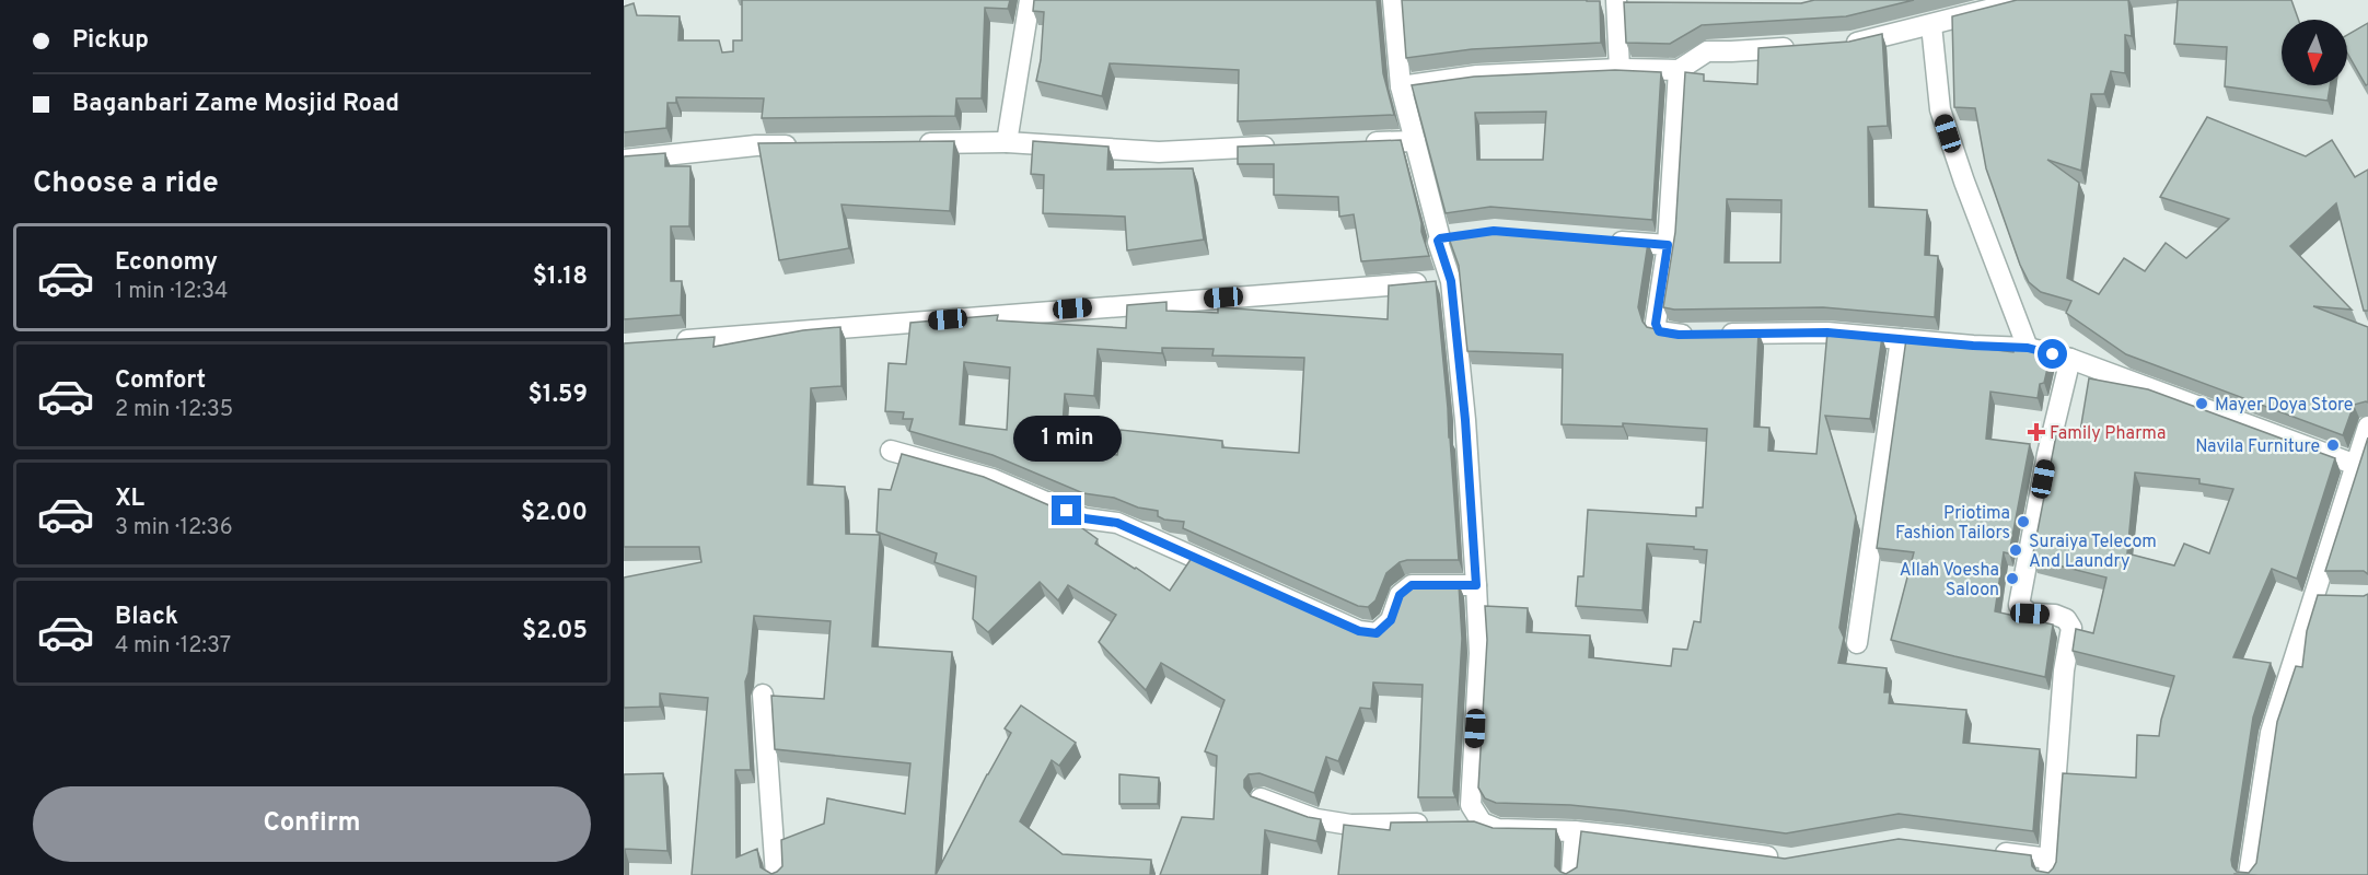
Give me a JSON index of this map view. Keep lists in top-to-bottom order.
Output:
{
  "places": {
    "other": [
      "Mayer Doya Store",
      "Navila Furniture",
      "Priotima Fashion Tailors",
      "Suraiya Telecom And Laundry",
      "Allah Voesha Saloon"
    ],
    "health": ["Family Pharma"]
  },
  "north": "bottom",
  "page": {
    "banner": ["Pickup", "Baganbari Zame Mosjid Road"],
    "heading": "Choose a ride",
    "list": [
      {
        "name": "Economy",
        "note": "1 min · 12:34",
        "value": "$1.18"
      },
      {
        "name": "Comfort",
        "note": "2 min · 12:35",
        "value": "$1.59"
      },
      {
        "name": "XL",
        "note": "3 min · 12:36",
        "value": "$2.00"
      },
      {
        "name": "Black",
        "note": "4 min · 12:37",
        "value": "$2.05"
      }
    ],
    "bubble": "1 min",
    "buttons": "Confirm"
  }
}
